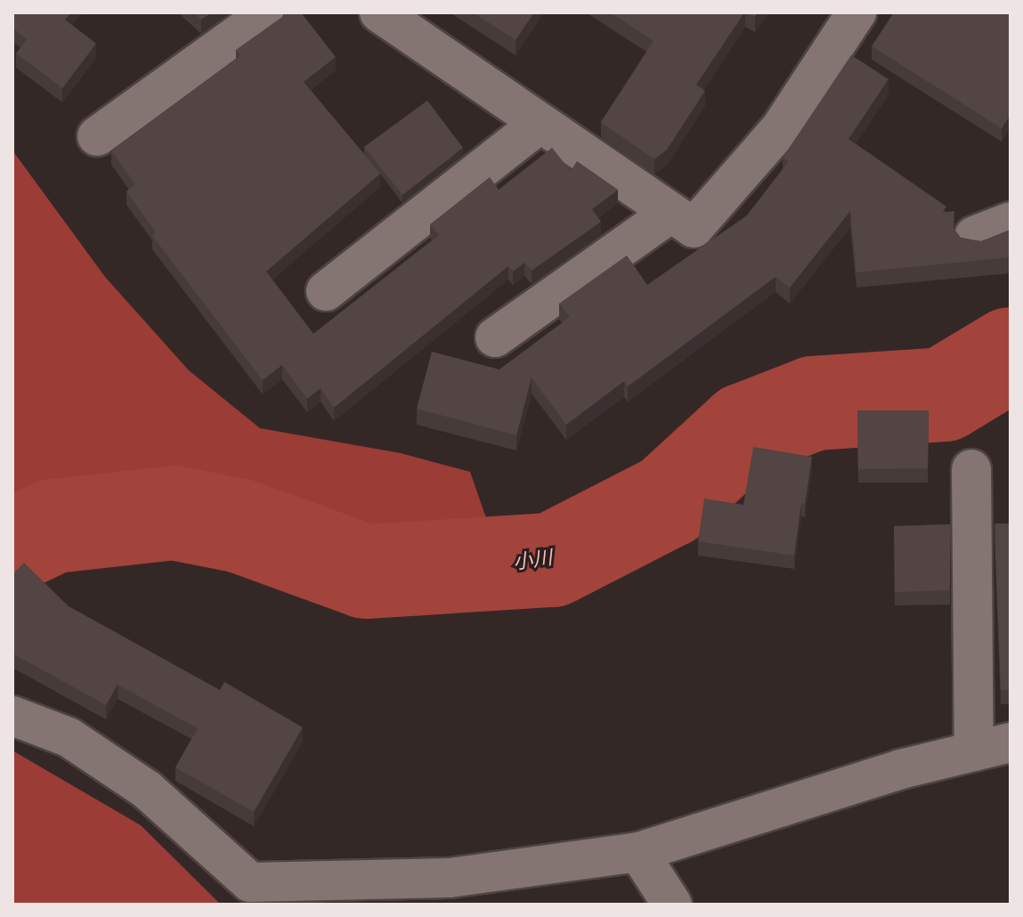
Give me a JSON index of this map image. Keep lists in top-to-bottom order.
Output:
{
  "water": ["小川"]
}
